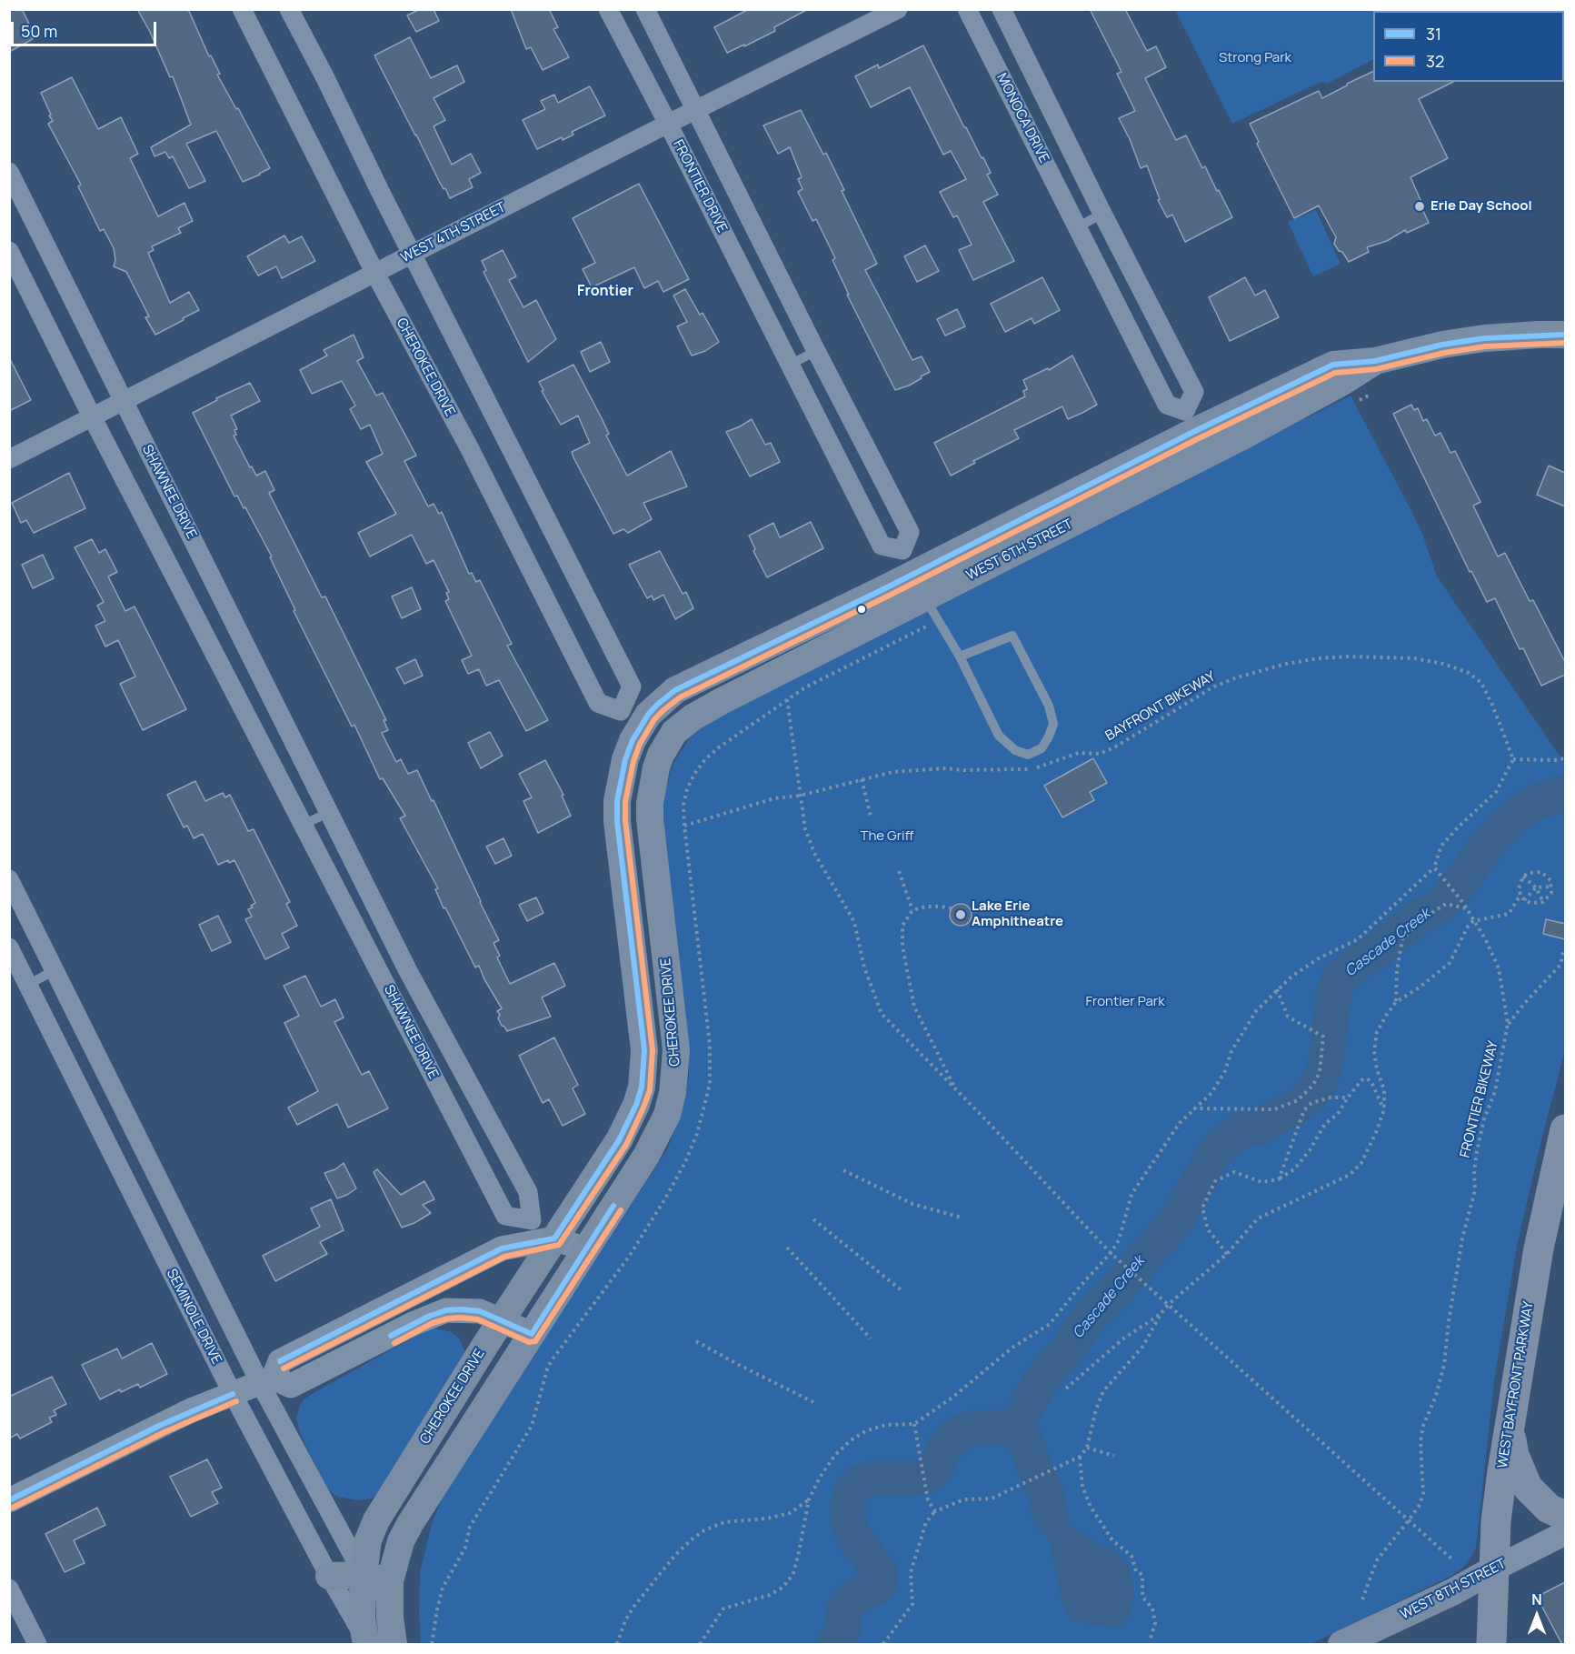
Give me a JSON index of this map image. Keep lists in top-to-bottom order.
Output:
{
  "streets": {
    "highway": ["WEST BAYFRONT PARKWAY"],
    "main road": ["CHEROKEE DRIVE", "WEST 6TH STREET", "WEST 8TH STREET"],
    "street": [
      "MONOCA DRIVE",
      "FRONTIER DRIVE",
      "WEST 4TH STREET",
      "SHAWNEE DRIVE",
      "SEMINOLE DRIVE"
    ],
    "path": ["BAYFRONT BIKEWAY", "FRONTIER BIKEWAY"]
  },
  "crossings": [
    ["MONOCA DRIVE", "WEST 6TH STREET"],
    ["FRONTIER DRIVE", "WEST 4TH STREET"],
    ["FRONTIER DRIVE", "WEST 6TH STREET"],
    ["WEST 4TH STREET", "CHEROKEE DRIVE"],
    ["WEST 4TH STREET", "SHAWNEE DRIVE"],
    ["CHEROKEE DRIVE", "SHAWNEE DRIVE"],
    ["CHEROKEE DRIVE", "WEST 6TH STREET"],
    ["CHEROKEE DRIVE", "SEMINOLE DRIVE"],
    ["WEST BAYFRONT PARKWAY", "WEST 8TH STREET"]
  ],
  "districts": ["Frontier"],
  "water": ["Cascade Creek"],
  "parks": ["Strong Park", "The Griff", "Frontier Park"],
  "places": ["Erie Day School", "Lake Erie Amphitheatre"],
  "lines": ["transit line 31", "transit line 32"],
  "legend": ["31", "32"],
  "scale_bar": "50 m",
  "north": "top"
}
